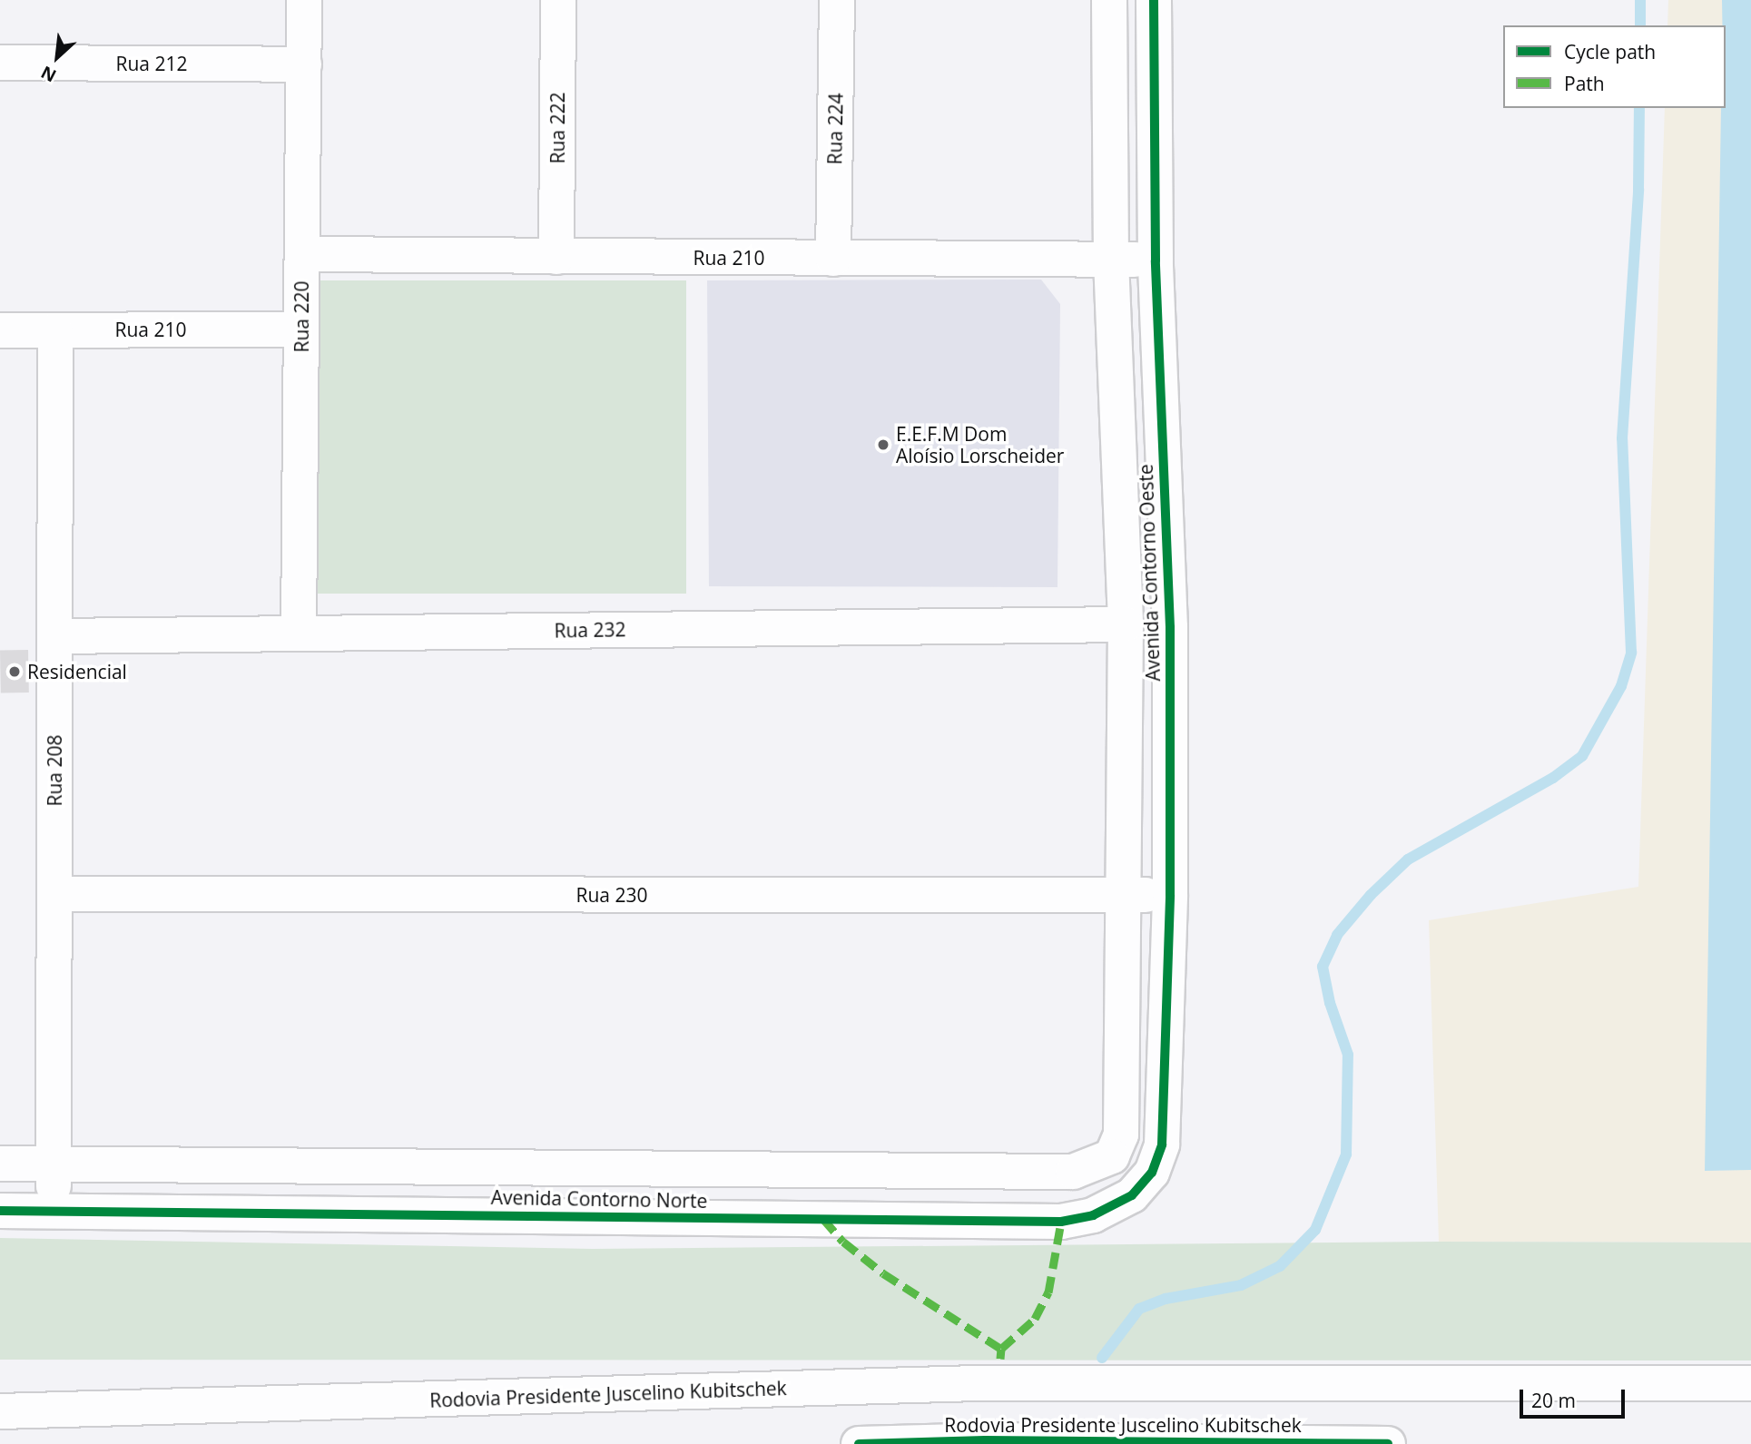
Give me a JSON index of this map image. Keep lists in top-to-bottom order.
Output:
{
  "streets": {
    "main road": [
      "Rua 212",
      "Rua 222",
      "Rua 224",
      "Rua 210",
      "Rua 220",
      "Avenida Contorno Oeste",
      "Rua 232",
      "Rua 208",
      "Rua 230",
      "Avenida Contorno Norte",
      "Rodovia Presidente Juscelino Kubitschek"
    ]
  },
  "crossings": [
    ["Rua 212", "Rua 220"],
    ["Rua 222", "Rua 210"],
    ["Rua 224", "Rua 210"],
    ["Rua 210", "Rua 220"],
    ["Rua 210", "Avenida Contorno Oeste"],
    ["Rua 210", "Rua 208"],
    ["Rua 220", "Rua 232"],
    ["Avenida Contorno Oeste", "Rua 232"],
    ["Avenida Contorno Oeste", "Rua 230"],
    ["Avenida Contorno Oeste", "Avenida Contorno Norte"],
    ["Rua 232", "Rua 208"],
    ["Rua 208", "Rua 230"],
    ["Rua 208", "Avenida Contorno Norte"]
  ],
  "places": ["E.E.F.M Dom Aloísio Lorscheider", "Residencial"],
  "legend": ["Cycle path", "Path"],
  "scale_bar": "20 m",
  "north": "bottom left"
}
